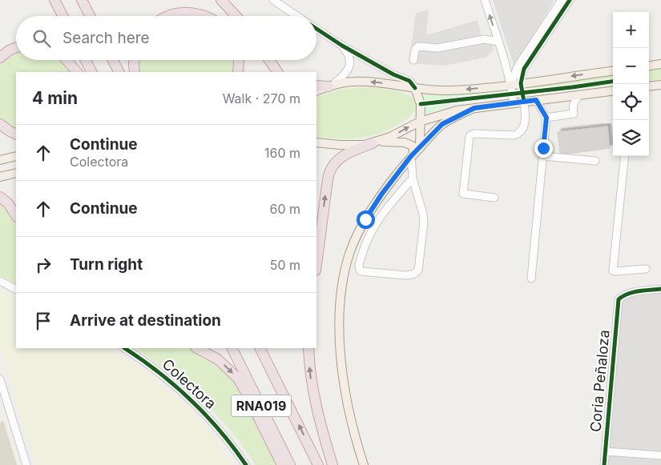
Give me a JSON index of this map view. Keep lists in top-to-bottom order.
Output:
{
  "streets": {
    "highway": ["RNA019"],
    "street": ["Coria Peñaloza", "Colectora"]
  },
  "page": {
    "map_buttons": ["+", "−"],
    "search": "Search here",
    "heading": ["4 min", "Walk · 270 m"],
    "list": [
      ["Continue", "Colectora", "160 m"],
      ["Continue", "60 m"],
      ["Turn right", "50 m"],
      "Arrive at destination"
    ]
  }
}
